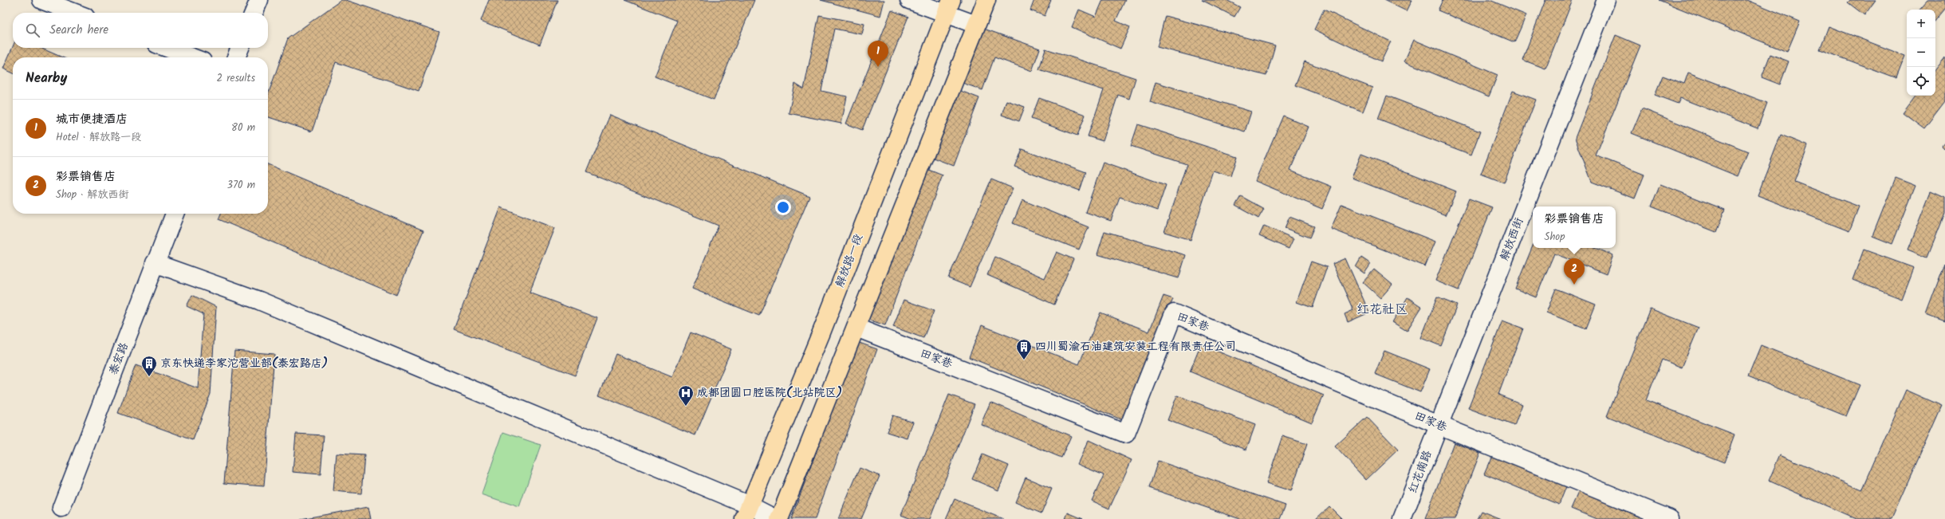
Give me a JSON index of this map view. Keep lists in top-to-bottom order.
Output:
{
  "streets": {
    "main road": ["解放路一段"],
    "street": [
      "解放西街",
      "田家巷",
      "泰宏路",
      "红花南路"
    ]
  },
  "crossings": [
    ["解放西街", "田家巷"],
    ["解放西街", "红花南路"],
    ["田家巷", "红花南路"]
  ],
  "districts": ["红花社区"],
  "places": {
    "building": ["四川蜀渝石油建筑安装工程有限责任公司", "京东快递李家沱营业部(泰宏路店)"],
    "hospital": ["成都团圆口腔医院(北站院区)"]
  },
  "page": {
    "map_buttons": ["+", "−"],
    "search": "Search here",
    "pins": ["1", "2"],
    "heading": ["Nearby", "2 results"],
    "list": [
      {
        "mark": "1",
        "name": "城市便捷酒店",
        "note": "Hotel · 解放路一段",
        "value": "80 m"
      },
      {
        "mark": "2",
        "name": "彩票销售店",
        "note": "Shop · 解放西街",
        "value": "370 m"
      }
    ],
    "popup": ["彩票销售店", "Shop"]
  }
}
